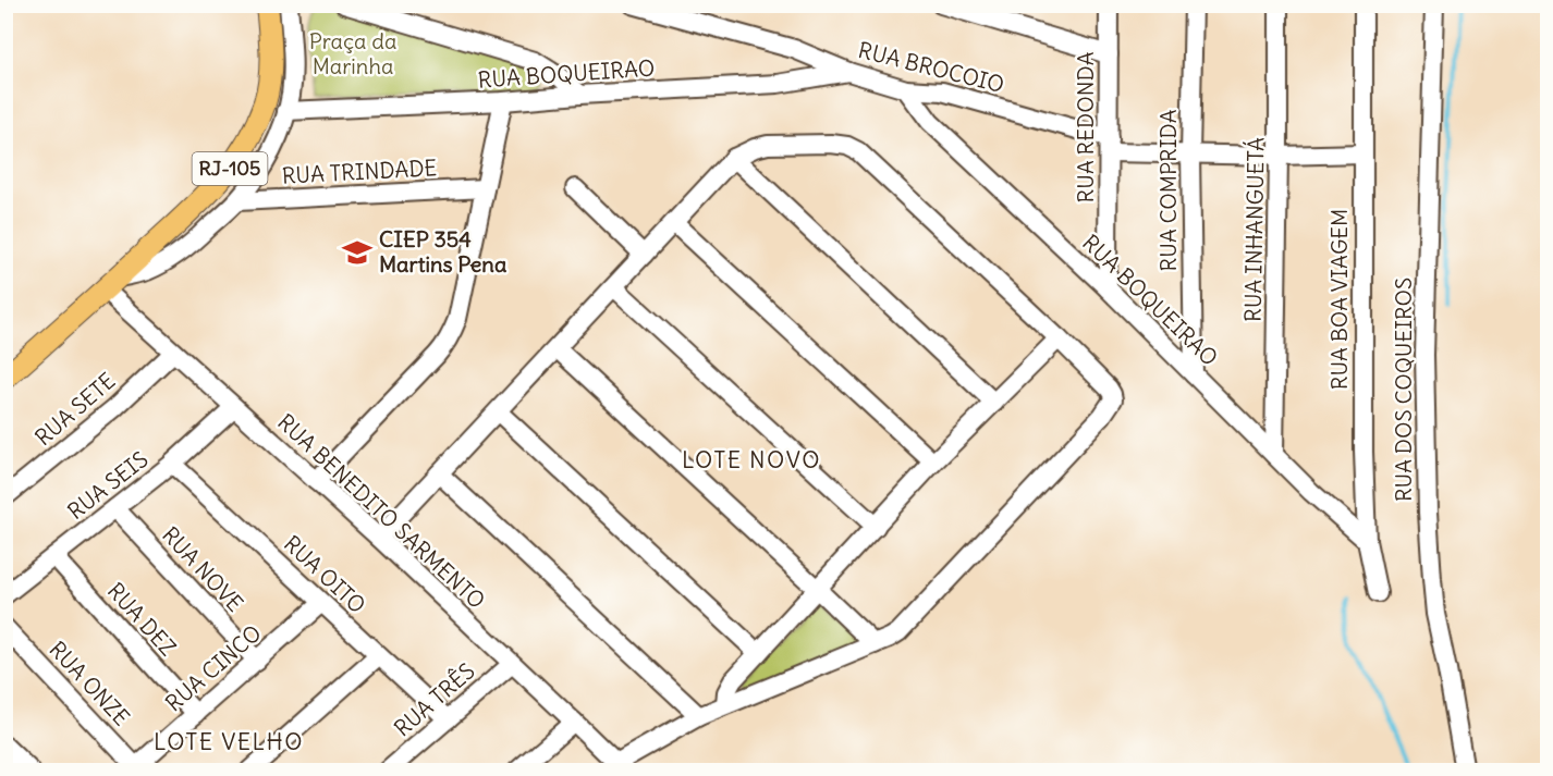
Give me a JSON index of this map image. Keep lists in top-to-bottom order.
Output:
{
  "streets": {
    "main road": ["RJ-105"],
    "street": [
      "RUA BROCOIO",
      "RUA BOQUEIRAO",
      "RUA REDONDA",
      "RUA TRINDADE",
      "RUA COMPRIDA",
      "RUA INHANGUETÁ",
      "RUA BOA VIAGEM",
      "RUA DOS COQUEIROS",
      "RUA SETE",
      "RUA SEIS",
      "RUA BENEDITO SARMENTO",
      "RUA NOVE",
      "RUA OITO",
      "RUA DEZ",
      "RUA CINCO",
      "RUA ONZE",
      "RUA TRÊS"
    ]
  },
  "crossings": [
    ["RUA BROCOIO", "RUA BOQUEIRAO"],
    ["RUA BROCOIO", "RUA REDONDA"],
    ["RUA BROCOIO", "RUA COMPRIDA"],
    ["RUA BROCOIO", "RUA INHANGUETÁ"],
    ["RUA BROCOIO", "RUA BOA VIAGEM"],
    ["RUA BOQUEIRAO", "RUA REDONDA"],
    ["RUA BOQUEIRAO", "RUA COMPRIDA"],
    ["RUA BOQUEIRAO", "RUA INHANGUETÁ"],
    ["RUA BOQUEIRAO", "RUA BOA VIAGEM"],
    ["RJ-105", "RUA BENEDITO SARMENTO"],
    ["RUA SETE", "RUA BENEDITO SARMENTO"],
    ["RUA SEIS", "RUA BENEDITO SARMENTO"],
    ["RUA SEIS", "RUA NOVE"],
    ["RUA SEIS", "RUA OITO"],
    ["RUA SEIS", "RUA DEZ"],
    ["RUA BENEDITO SARMENTO", "RUA TRÊS"],
    ["RUA NOVE", "RUA CINCO"],
    ["RUA OITO", "RUA CINCO"],
    ["RUA OITO", "RUA TRÊS"],
    ["RUA DEZ", "RUA CINCO"],
    ["RUA CINCO", "RUA ONZE"]
  ],
  "districts": ["LOTE NOVO", "LOTE VELHO"],
  "parks": ["Praça da Marinha"],
  "places": {
    "school or university": ["CIEP 354 Martins Pena"]
  }
}
